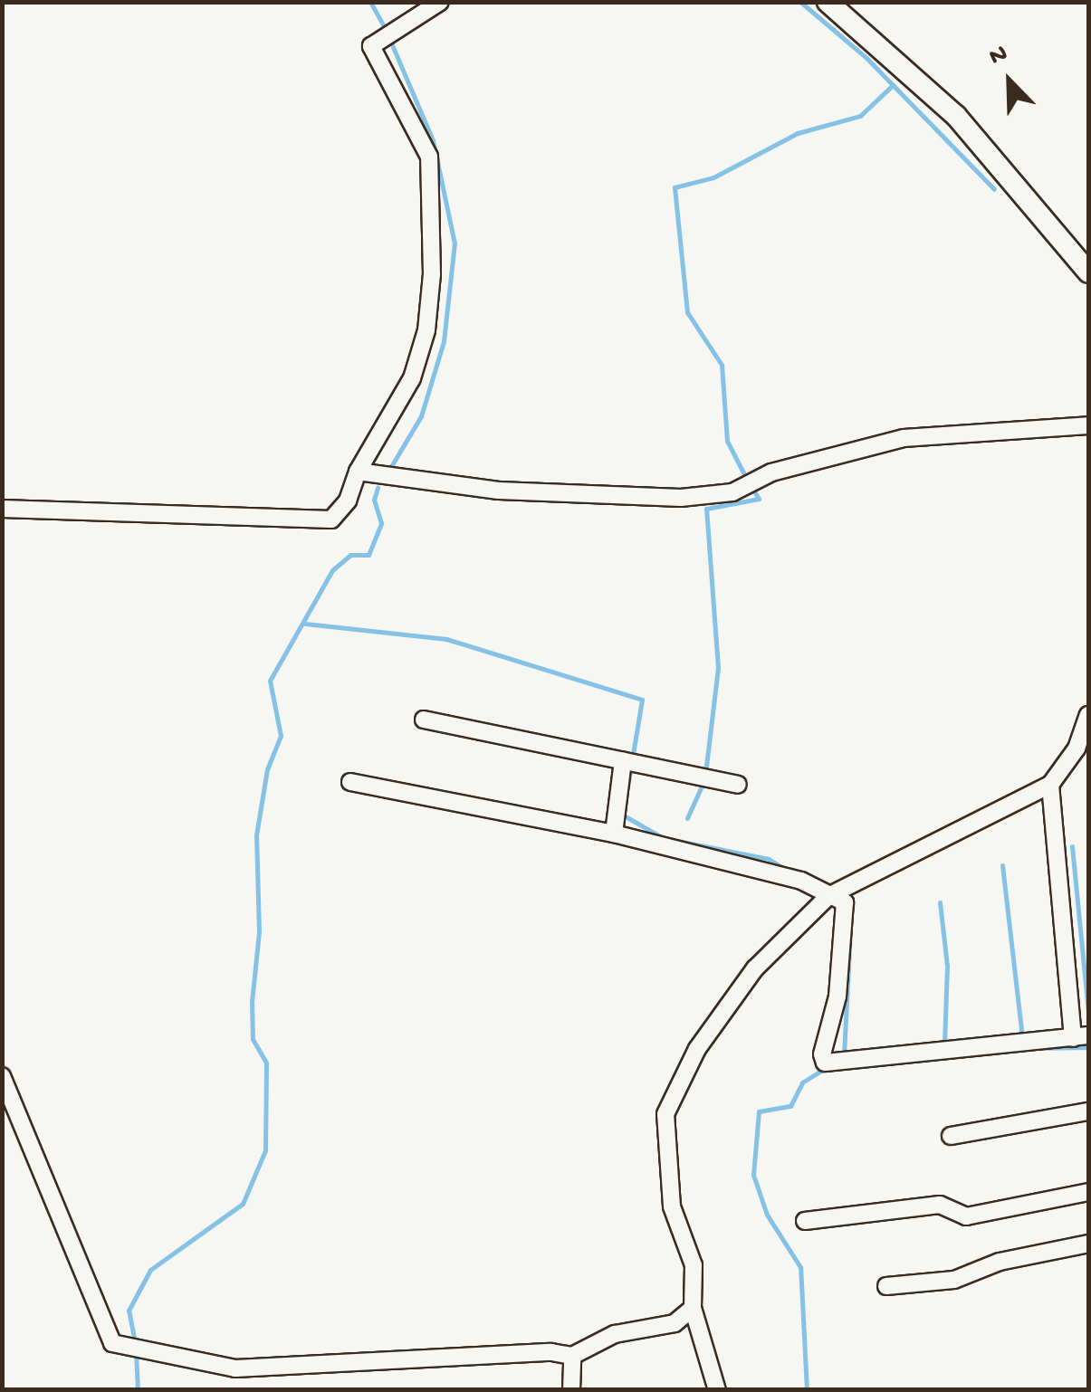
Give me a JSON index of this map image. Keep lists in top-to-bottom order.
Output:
{
  "north": "top left"
}
